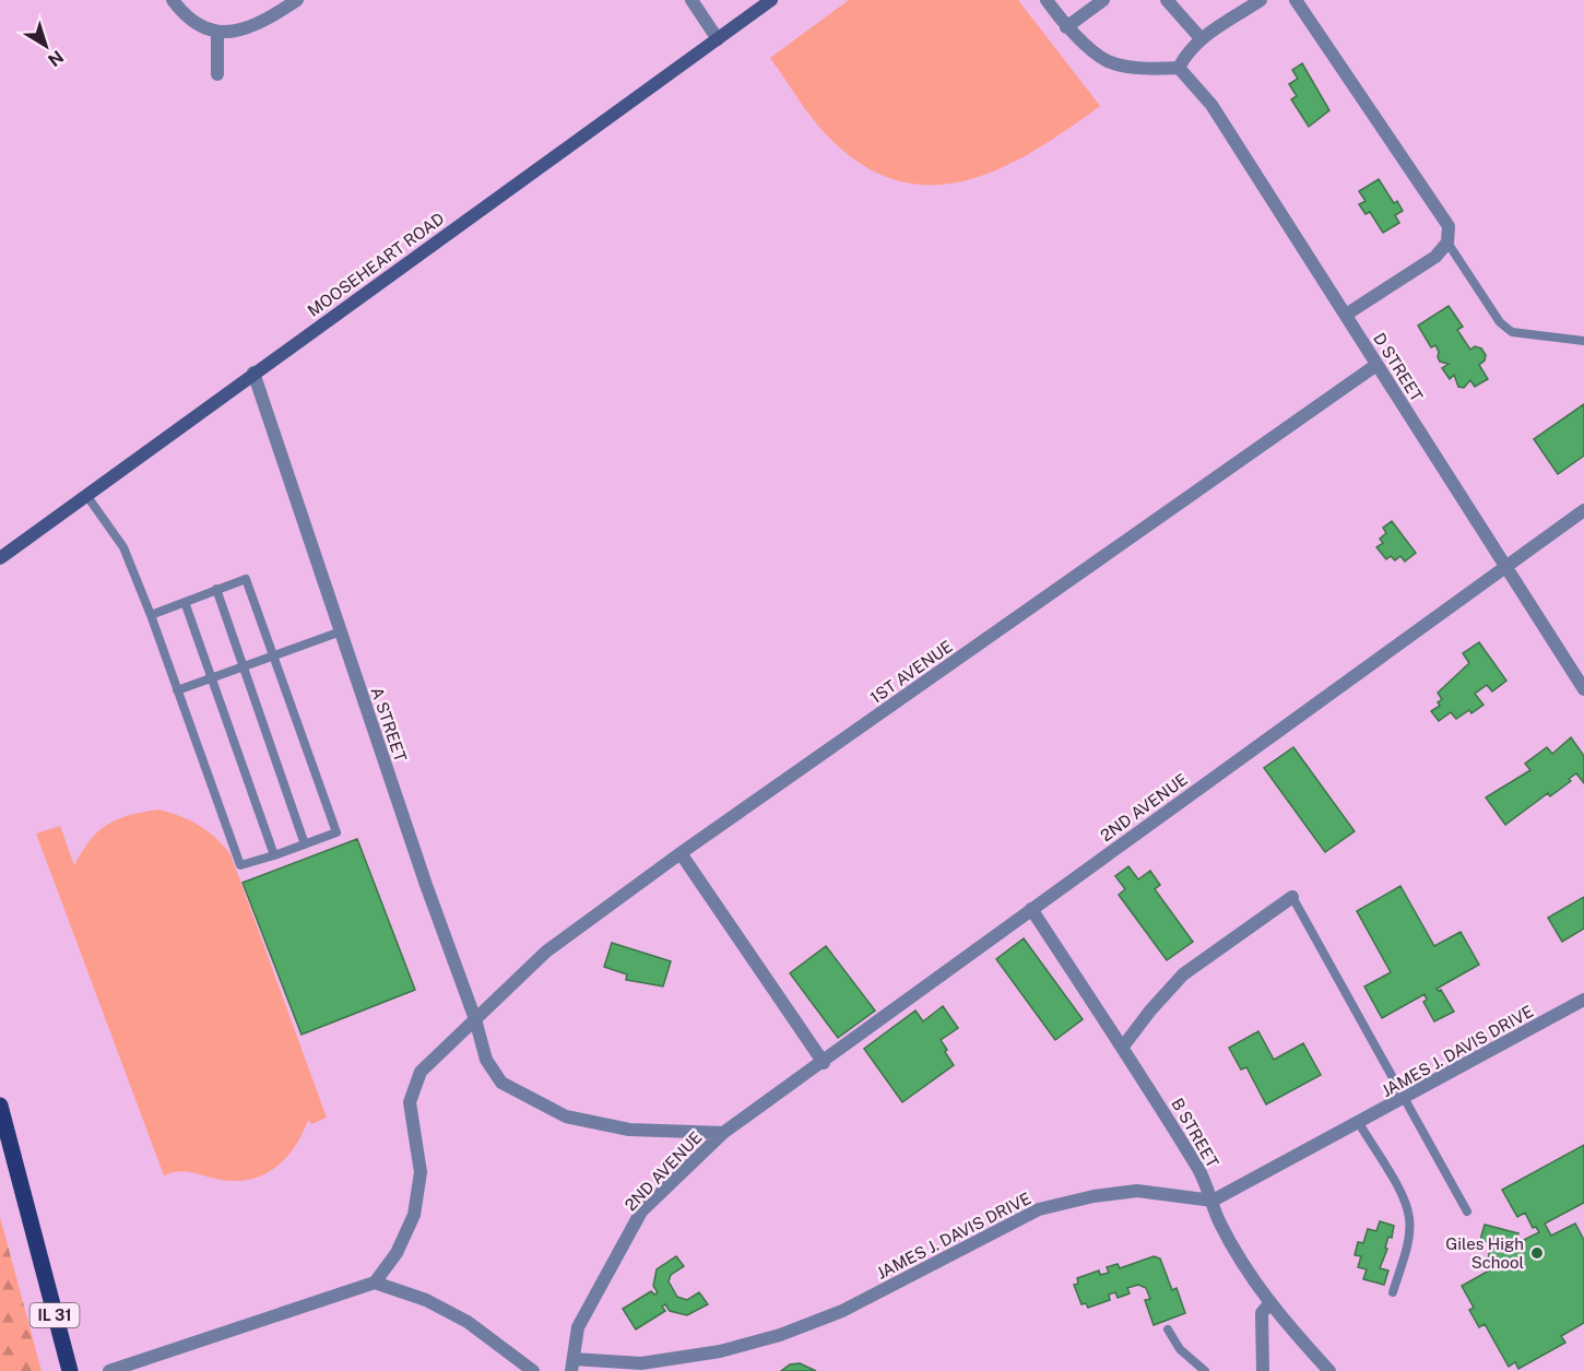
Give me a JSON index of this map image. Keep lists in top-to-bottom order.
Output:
{
  "streets": {
    "main road": ["MOOSEHEART ROAD", "IL 31"],
    "street": [
      "D STREET",
      "1ST AVENUE",
      "A STREET",
      "2ND AVENUE",
      "JAMES J. DAVIS DRIVE",
      "B STREET"
    ]
  },
  "crossings": [
    ["MOOSEHEART ROAD", "A STREET"],
    ["D STREET", "1ST AVENUE"],
    ["D STREET", "2ND AVENUE"],
    ["1ST AVENUE", "A STREET"],
    ["A STREET", "2ND AVENUE"],
    ["2ND AVENUE", "JAMES J. DAVIS DRIVE"],
    ["2ND AVENUE", "B STREET"],
    ["JAMES J. DAVIS DRIVE", "B STREET"]
  ],
  "places": ["Giles High School"],
  "north": "bottom right"
}
